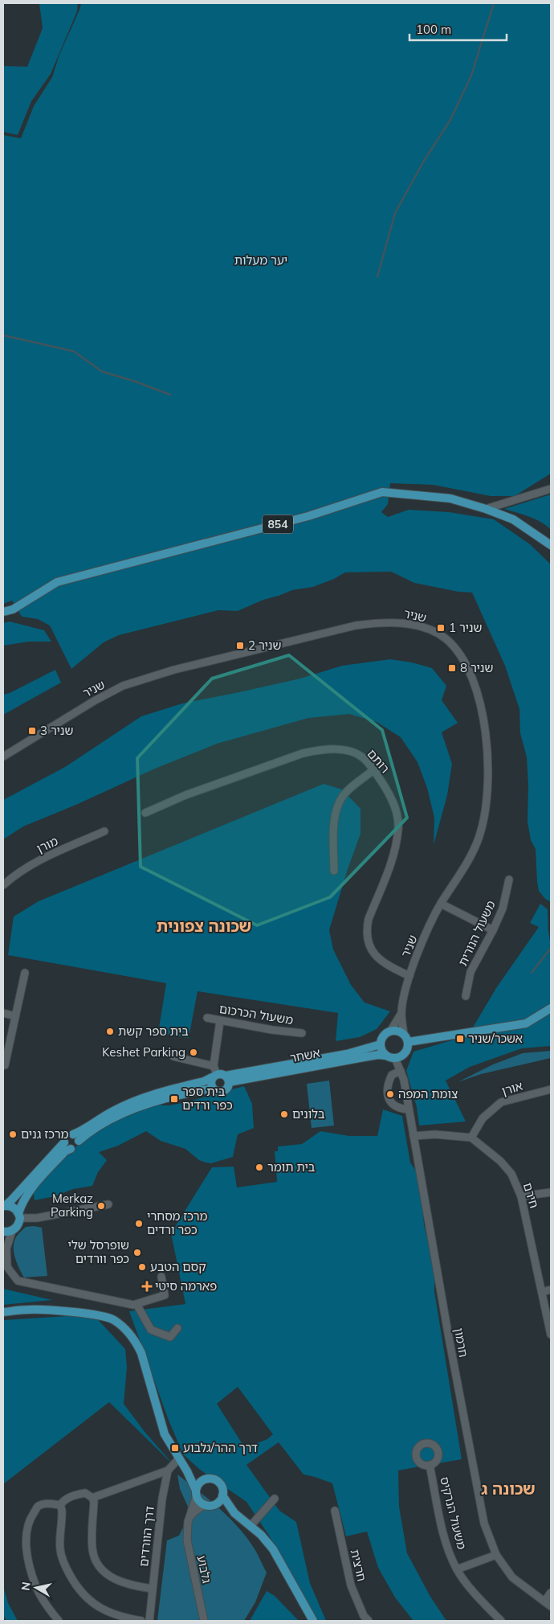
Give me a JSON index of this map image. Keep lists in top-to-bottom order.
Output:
{
  "streets": {
    "main road": ["854", "אשחר"],
    "street": [
      "שניר",
      "רותם",
      "מורן",
      "משעול הנורית",
      "משעול הכרכום",
      "אורן",
      "חירם",
      "חרמון",
      "משעול הנרקיס",
      "דרך הוורדים",
      "חרצית",
      "גלבוע"
    ]
  },
  "crossings": [
    ["שניר", "רותם"],
    ["שניר", "אשחר"],
    ["שניר", "חרמון"],
    ["אשחר", "חרמון"],
    ["אורן", "חירם"]
  ],
  "districts": ["שכונה צפונית", "שכונה ג"],
  "parks": ["יער מעלות"],
  "places": {
    "transit": [
      "שניר 1",
      "שניר 2",
      "שניר 8",
      "שניר 3",
      "אשכר/שניר",
      "בית ספר כפר ורדים",
      "דרך ההר/גלבוע"
    ],
    "other": [
      "בית ספר קשת",
      "Keshet Parking",
      "צומת המפה",
      "בלונים",
      "מרכז גנים",
      "בית תומר",
      "Merkaz Parking",
      "מרכז מסחרי כפר ורדים",
      "שופרסל שלי כפר וורדים",
      "קסם הטבע"
    ],
    "health": ["פארמה סיטי"]
  },
  "scale_bar": "100 m",
  "north": "left"
}
